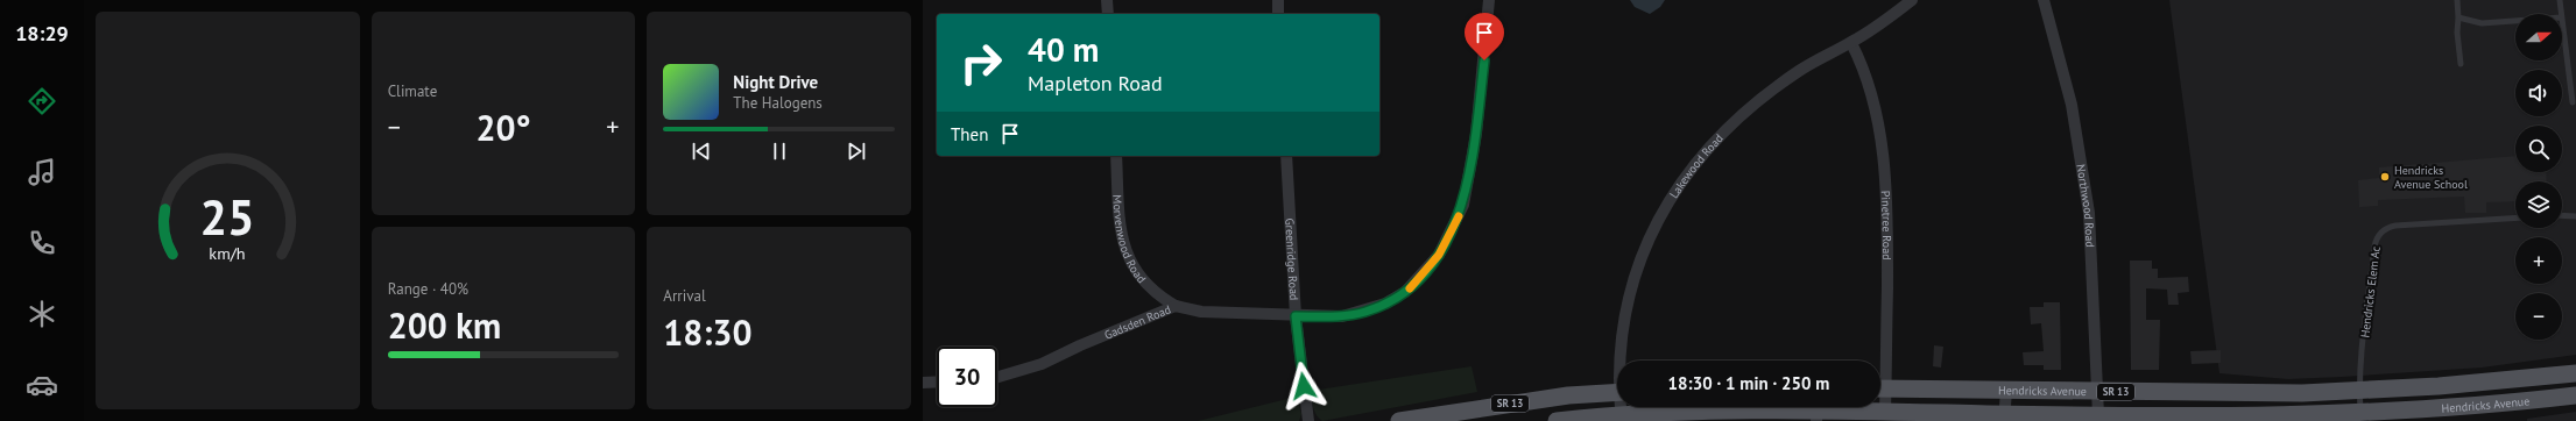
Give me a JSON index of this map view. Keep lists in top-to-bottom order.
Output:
{
  "streets": {
    "main road": ["Hendricks Avenue", "SR 13"],
    "street": [
      "Lakewood Road",
      "Northwood Road",
      "Pinetree Road",
      "Morvenwood Road",
      "Greenridge Road",
      "Gadsden Road"
    ],
    "lane": ["Hendricks Elem Ac"]
  },
  "crossings": [
    ["Lakewood Road", "Pinetree Road"],
    ["Lakewood Road", "Hendricks Avenue"],
    ["Northwood Road", "Hendricks Avenue"],
    ["Pinetree Road", "Hendricks Avenue"],
    ["Morvenwood Road", "Gadsden Road"],
    ["Greenridge Road", "Gadsden Road"],
    ["Hendricks Elem Ac", "Hendricks Avenue"]
  ],
  "places": ["Hendricks Avenue School"],
  "north": "right",
  "page": {
    "tabs": "18:29",
    "tile": [
      "Climate",
      ["Range · 40%", "200 km"],
      ["Arrival", "18:30"]
    ],
    "map_buttons": ["+", "−"],
    "turn": ["40 m", "Mapleton Road"],
    "song": ["Night Drive", "The Halogens"],
    "heat": ["−", "20°", "+"],
    "then": "Then",
    "limit": "30",
    "trip": "18:30 · 1 min · 250 m",
    "gauge": ["25", "km/h"]
  }
}
